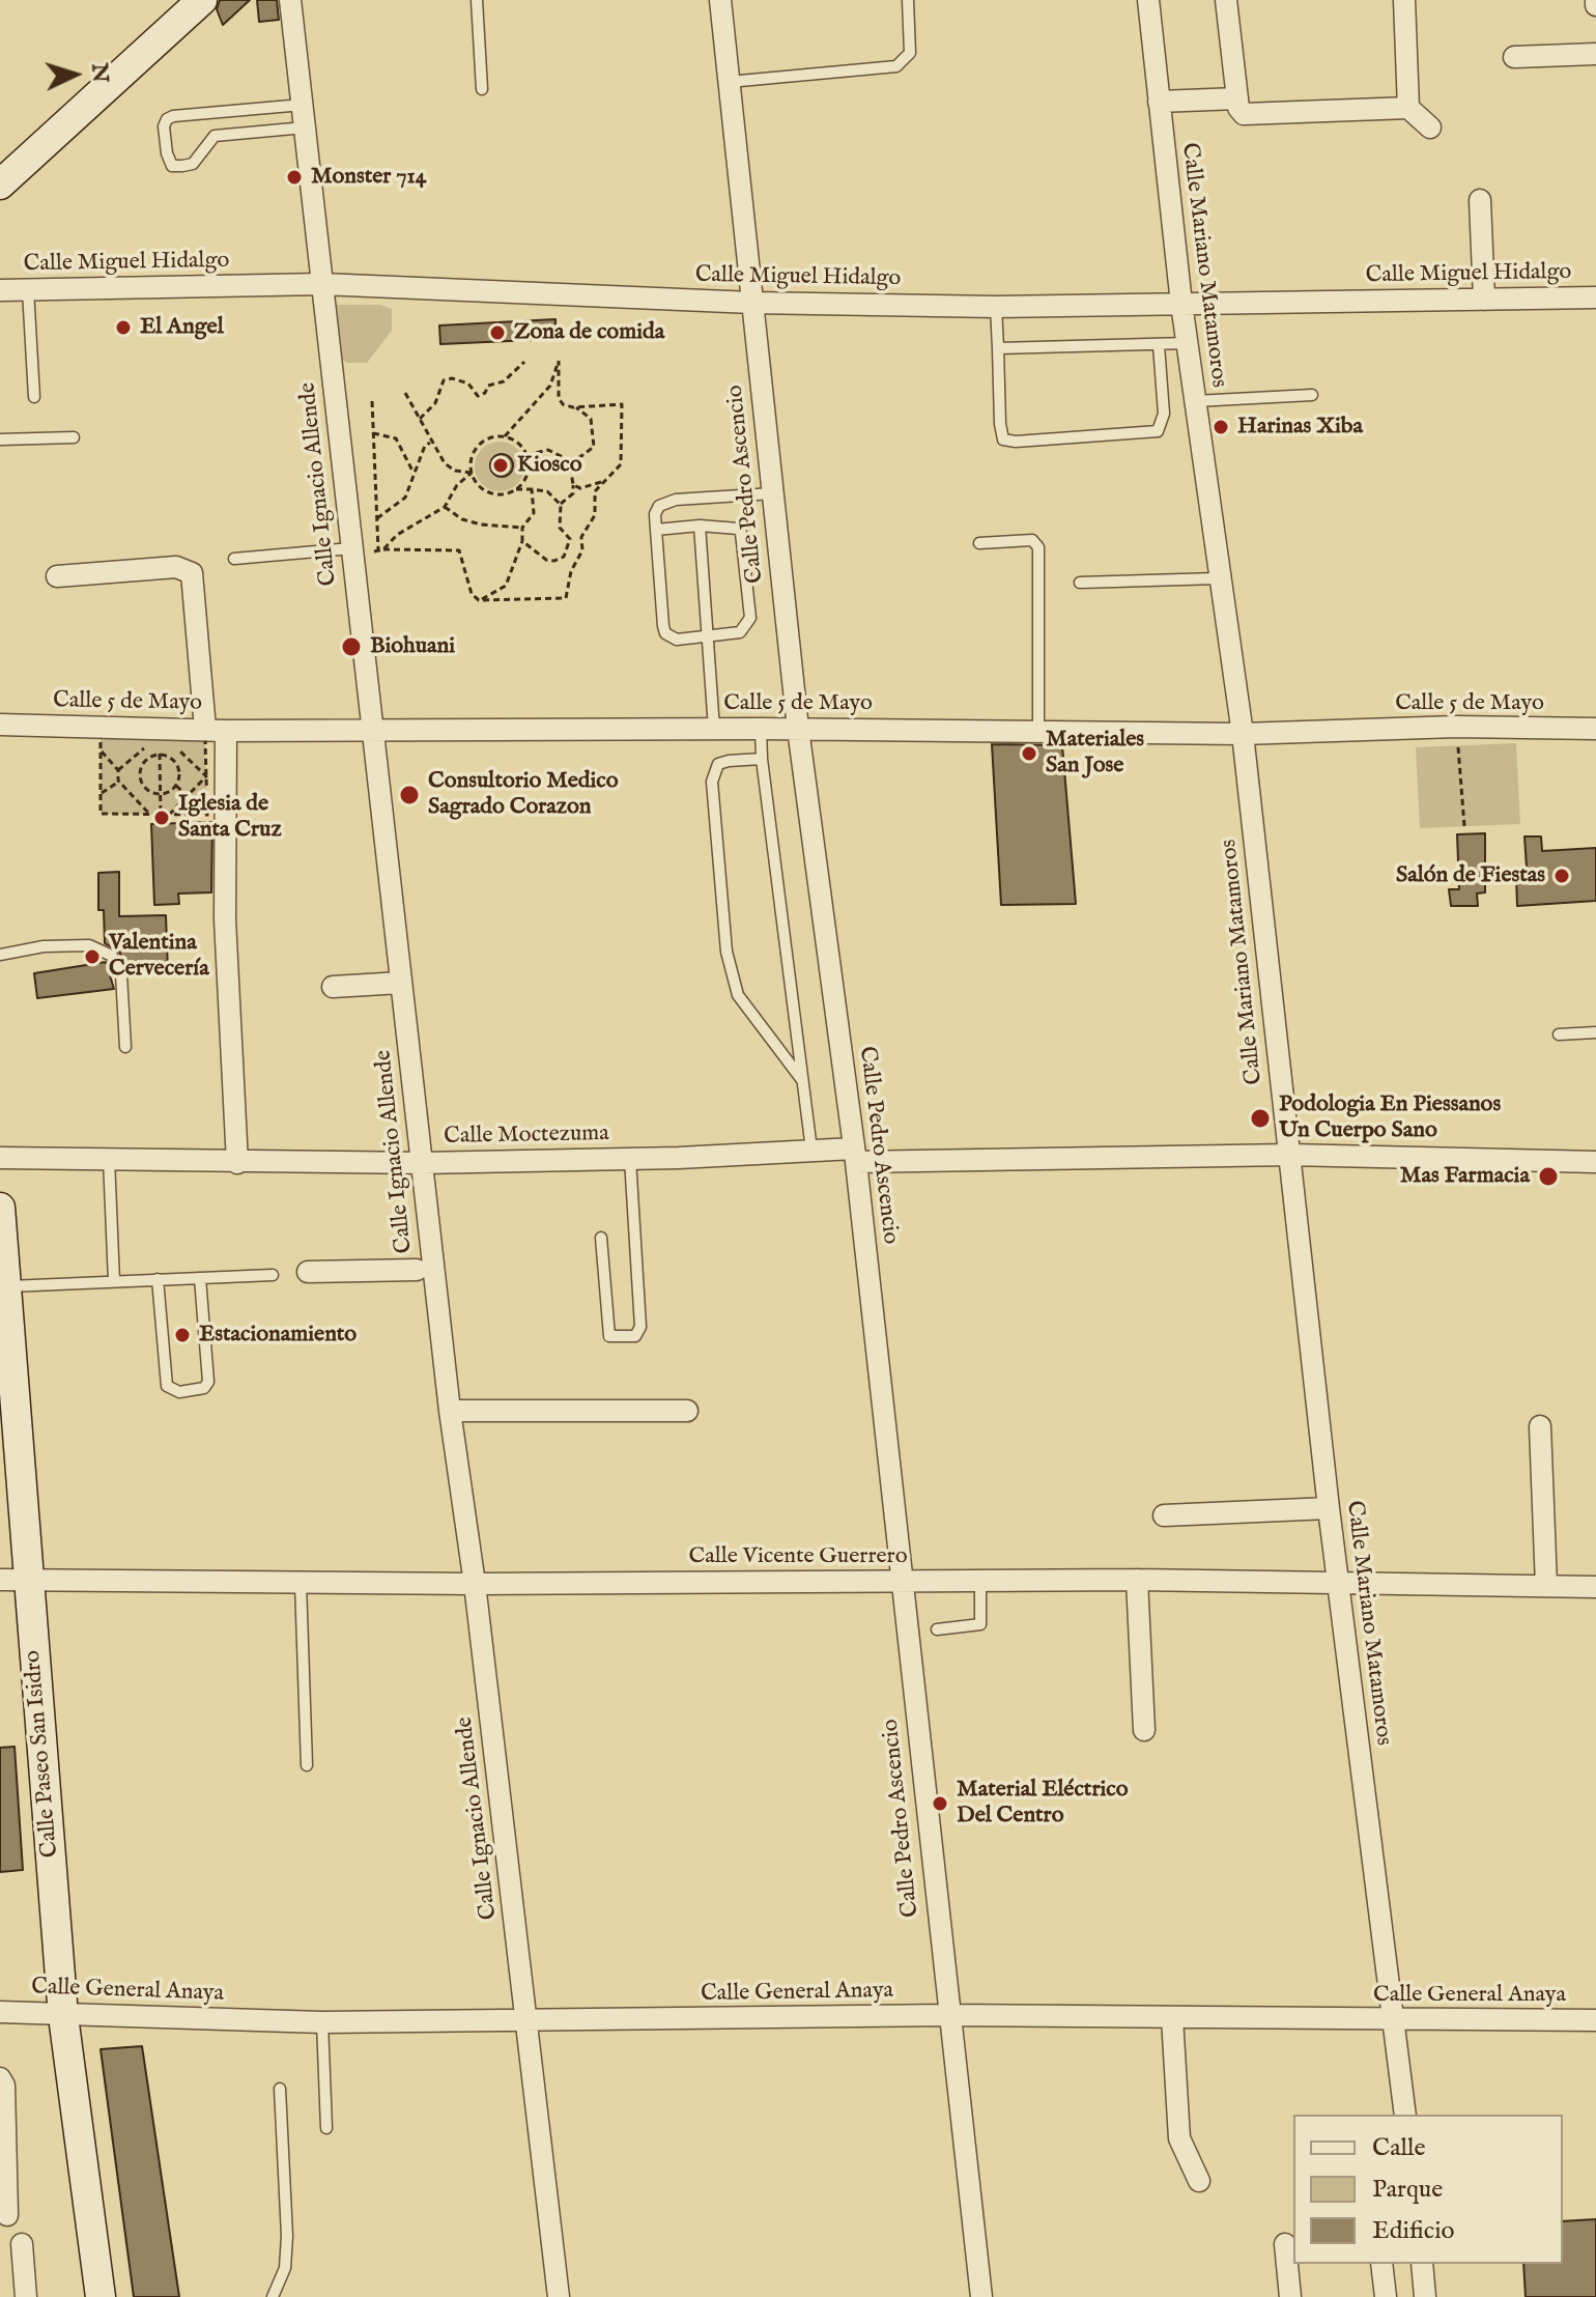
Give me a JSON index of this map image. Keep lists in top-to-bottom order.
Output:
{
  "streets": {
    "main road": ["Calle Paseo San Isidro"],
    "street": [
      "Calle Miguel Hidalgo",
      "Calle Mariano Matamoros",
      "Calle Ignacio Allende",
      "Calle Pedro Ascencio",
      "Calle 5 de Mayo",
      "Calle Moctezuma",
      "Calle Vicente Guerrero",
      "Calle General Anaya"
    ]
  },
  "crossings": [
    ["Calle Miguel Hidalgo", "Calle Mariano Matamoros"],
    ["Calle Miguel Hidalgo", "Calle Ignacio Allende"],
    ["Calle Miguel Hidalgo", "Calle Pedro Ascencio"],
    ["Calle Mariano Matamoros", "Calle 5 de Mayo"],
    ["Calle Mariano Matamoros", "Calle Moctezuma"],
    ["Calle Mariano Matamoros", "Calle Vicente Guerrero"],
    ["Calle Mariano Matamoros", "Calle General Anaya"],
    ["Calle Ignacio Allende", "Calle 5 de Mayo"],
    ["Calle Ignacio Allende", "Calle Moctezuma"],
    ["Calle Ignacio Allende", "Calle Vicente Guerrero"],
    ["Calle Ignacio Allende", "Calle General Anaya"],
    ["Calle Pedro Ascencio", "Calle 5 de Mayo"],
    ["Calle Pedro Ascencio", "Calle Moctezuma"],
    ["Calle Pedro Ascencio", "Calle Vicente Guerrero"],
    ["Calle Pedro Ascencio", "Calle General Anaya"],
    ["Calle Vicente Guerrero", "Calle Paseo San Isidro"],
    ["Calle Paseo San Isidro", "Calle General Anaya"]
  ],
  "places": [
    "Monster 714",
    "El Angel",
    "Zona de comida",
    "Harinas Xiba",
    "Kiosco",
    "Biohuani",
    "Materiales San Jose",
    "Consultorio Medico Sagrado Corazon",
    "Iglesia de Santa Cruz",
    "Salón de Fiestas",
    "Valentina Cervecería",
    "Podologia En Piessanos Un Cuerpo Sano",
    "Mas Farmacia",
    "Estacionamiento",
    "Material Eléctrico Del Centro"
  ],
  "legend": ["Calle", "Parque", "Edificio"],
  "north": "right"
}
